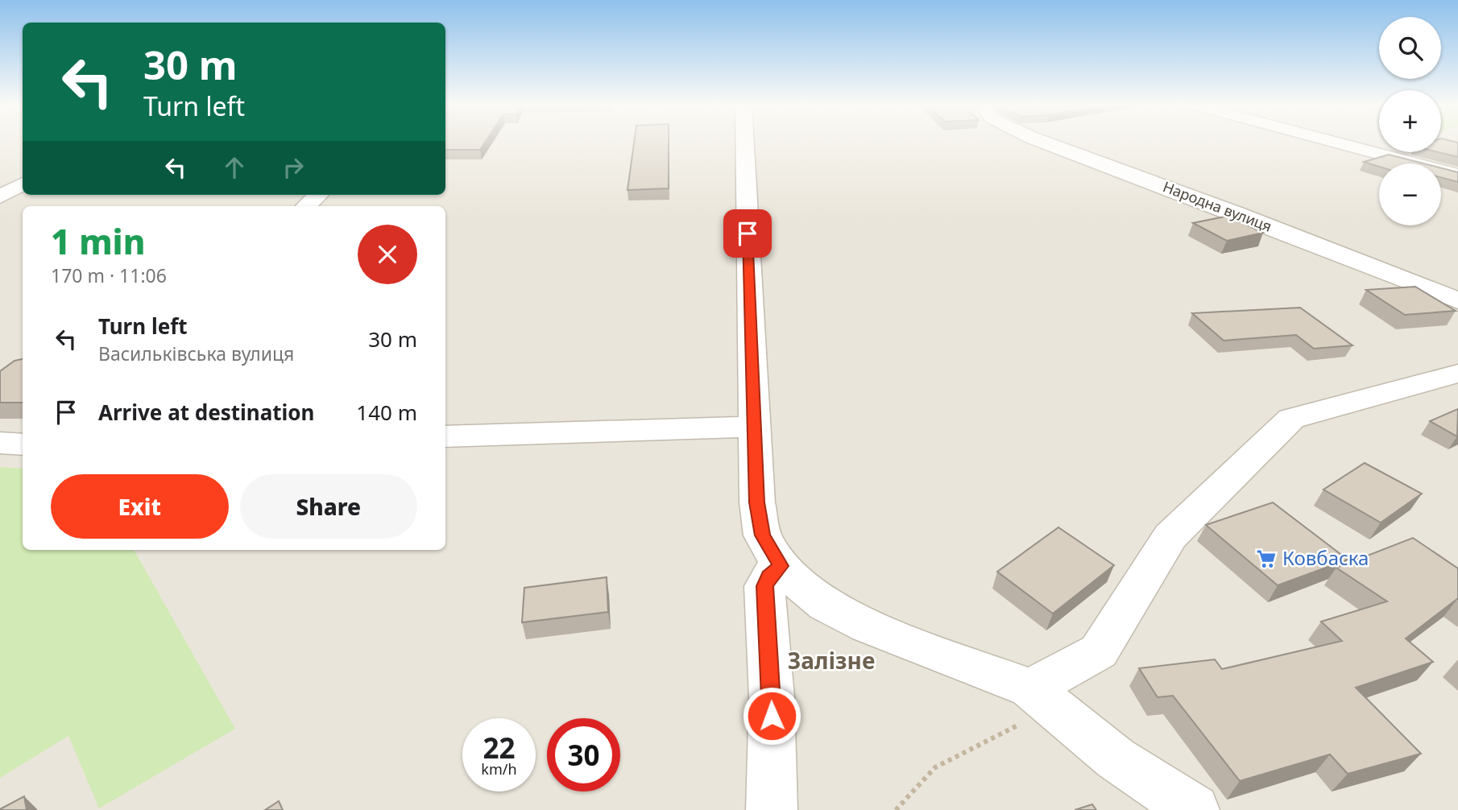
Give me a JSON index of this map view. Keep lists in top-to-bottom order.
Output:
{
  "streets": {
    "street": ["Народна вулиця"]
  },
  "districts": ["Залізне"],
  "places": {
    "supermarket": ["Ковбаска"]
  },
  "page": {
    "map_buttons": ["+", "−"],
    "turn": ["30 m", "Turn left"],
    "heading": ["1 min", "170 m · 11:06"],
    "list": [
      {
        "name": "Turn left",
        "note": "Васильківська вулиця",
        "value": "30 m"
      },
      {
        "name": "Arrive at destination",
        "value": "140 m"
      }
    ],
    "buttons": ["Exit", "Share"],
    "speed": "22 km/h",
    "limit": "30"
  }
}
